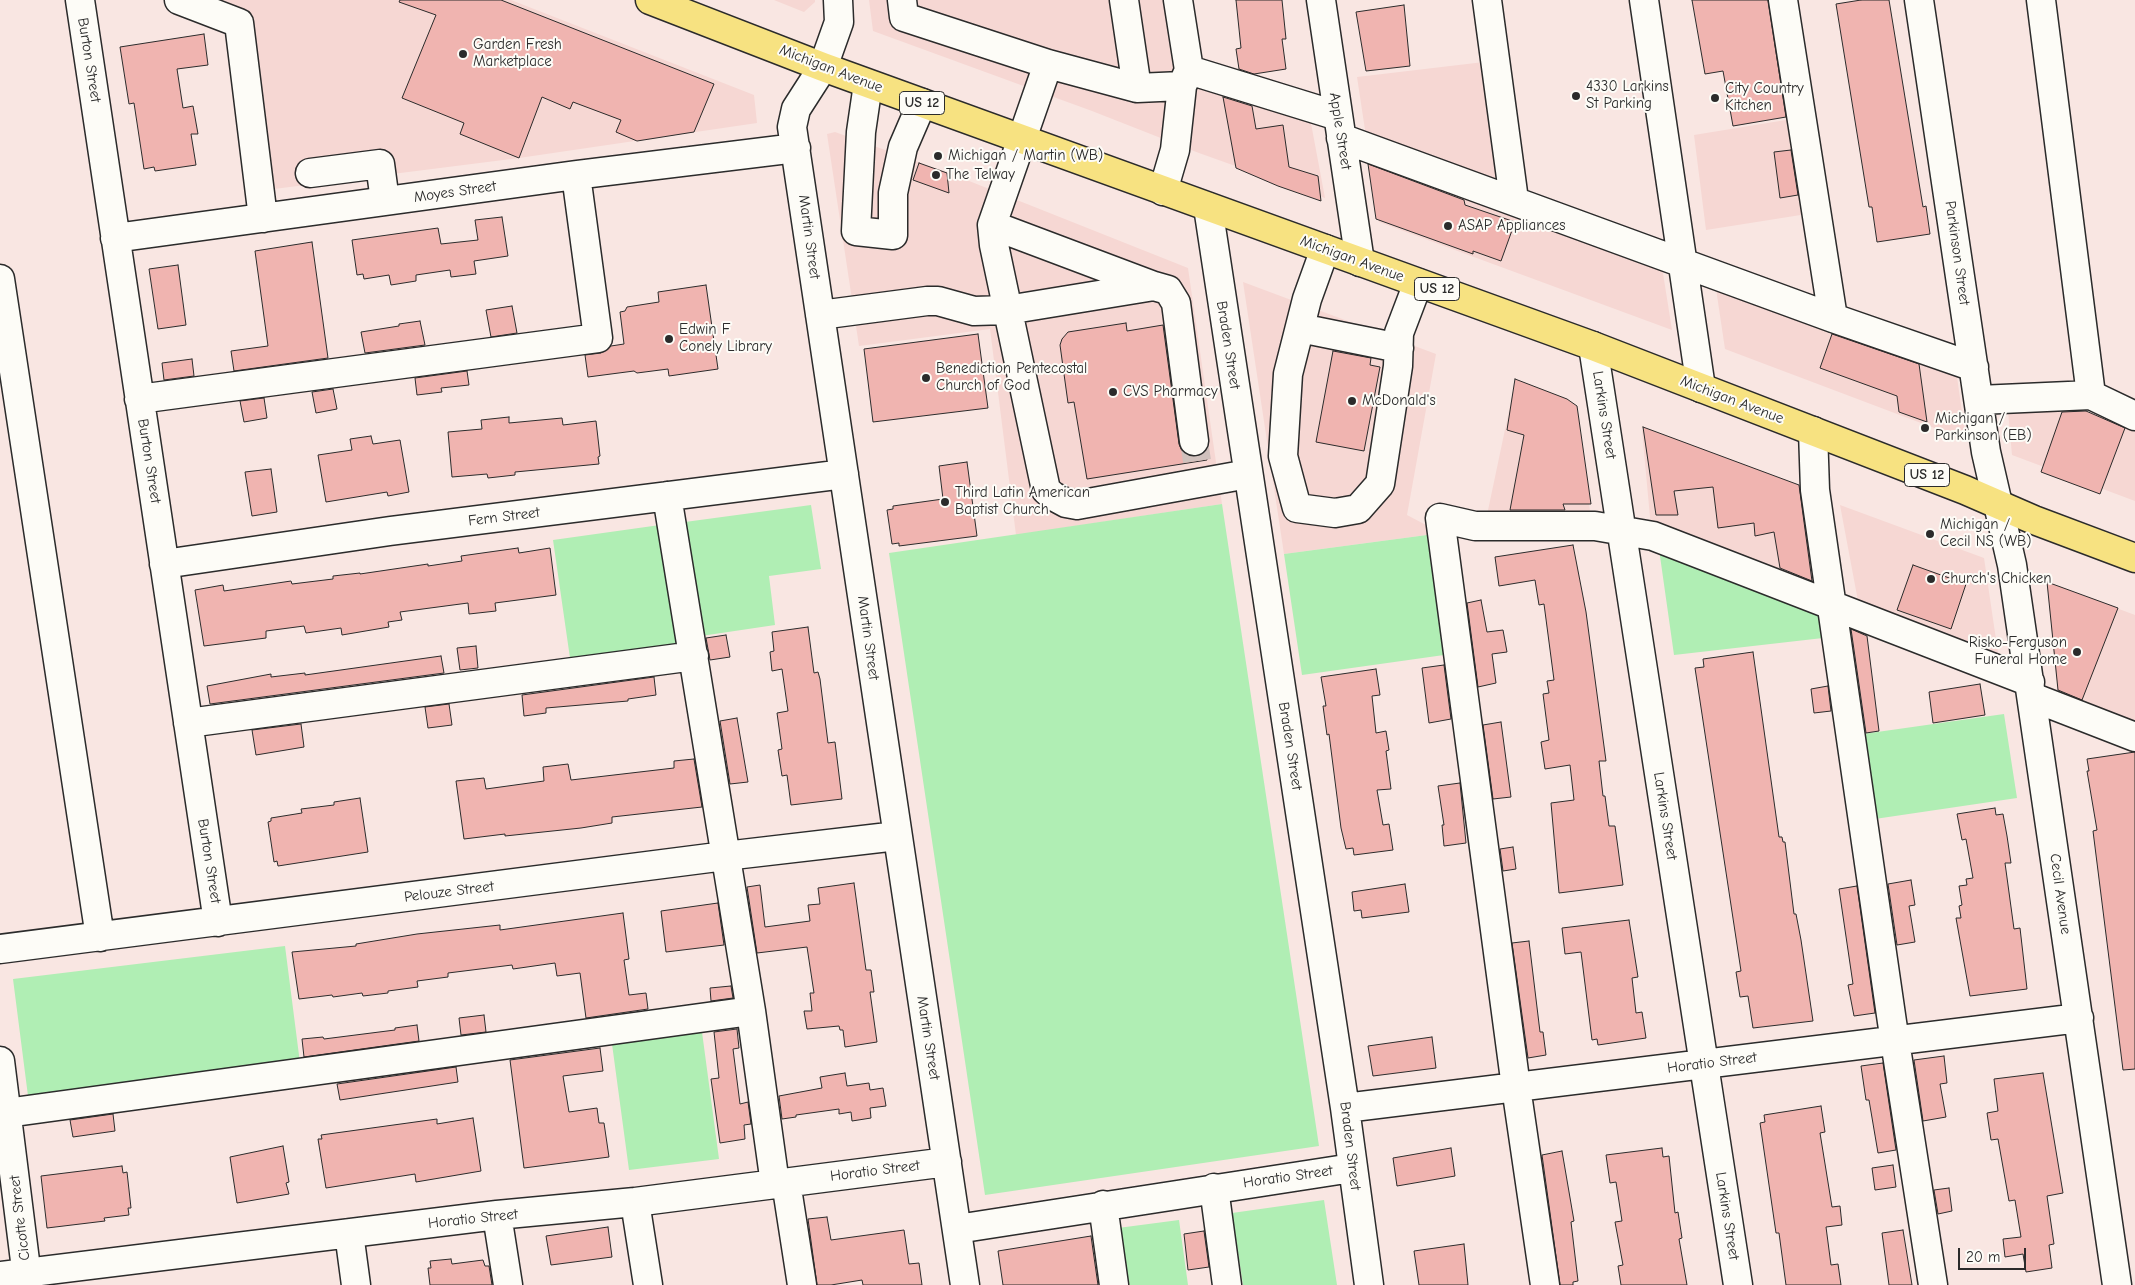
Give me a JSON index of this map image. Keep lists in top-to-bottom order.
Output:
{
  "streets": {
    "main road": ["Michigan Avenue", "US 12"],
    "street": [
      "Burton Street",
      "Apple Street",
      "Moyes Street",
      "Martin Street",
      "Parkinson Street",
      "Braden Street",
      "Larkins Street",
      "Fern Street",
      "Pelouze Street",
      "Cecil Avenue",
      "Horatio Street",
      "Cicotte Street"
    ]
  },
  "crossings": [
    ["Burton Street", "Moyes Street"],
    ["Burton Street", "Fern Street"],
    ["Burton Street", "Pelouze Street"],
    ["Michigan Avenue", "Apple Street"],
    ["Michigan Avenue", "Martin Street"],
    ["Michigan Avenue", "Parkinson Street"],
    ["Michigan Avenue", "Braden Street"],
    ["Michigan Avenue", "Larkins Street"],
    ["Michigan Avenue", "Cecil Avenue"],
    ["Moyes Street", "Martin Street"],
    ["Martin Street", "Fern Street"],
    ["Martin Street", "Pelouze Street"],
    ["Martin Street", "Horatio Street"],
    ["Parkinson Street", "Cecil Avenue"],
    ["Braden Street", "Horatio Street"],
    ["Larkins Street", "Horatio Street"],
    ["Cecil Avenue", "Horatio Street"],
    ["Horatio Street", "Cicotte Street"]
  ],
  "places": [
    "Garden Fresh Marketplace",
    "4330 Larkins St Parking",
    "City Country Kitchen",
    "Michigan / Martin (WB)",
    "The Telway",
    "ASAP Appliances",
    "Edwin F Conely Library",
    "Benediction Pentecostal Church of God",
    "CVS Pharmacy",
    "McDonald's",
    "Michigan / Parkinson (EB)",
    "Third Latin American Baptist Church",
    "Michigan / Cecil NS (WB)",
    "Church's Chicken",
    "Risko-Ferguson Funeral Home"
  ],
  "scale_bar": "20 m"
}
